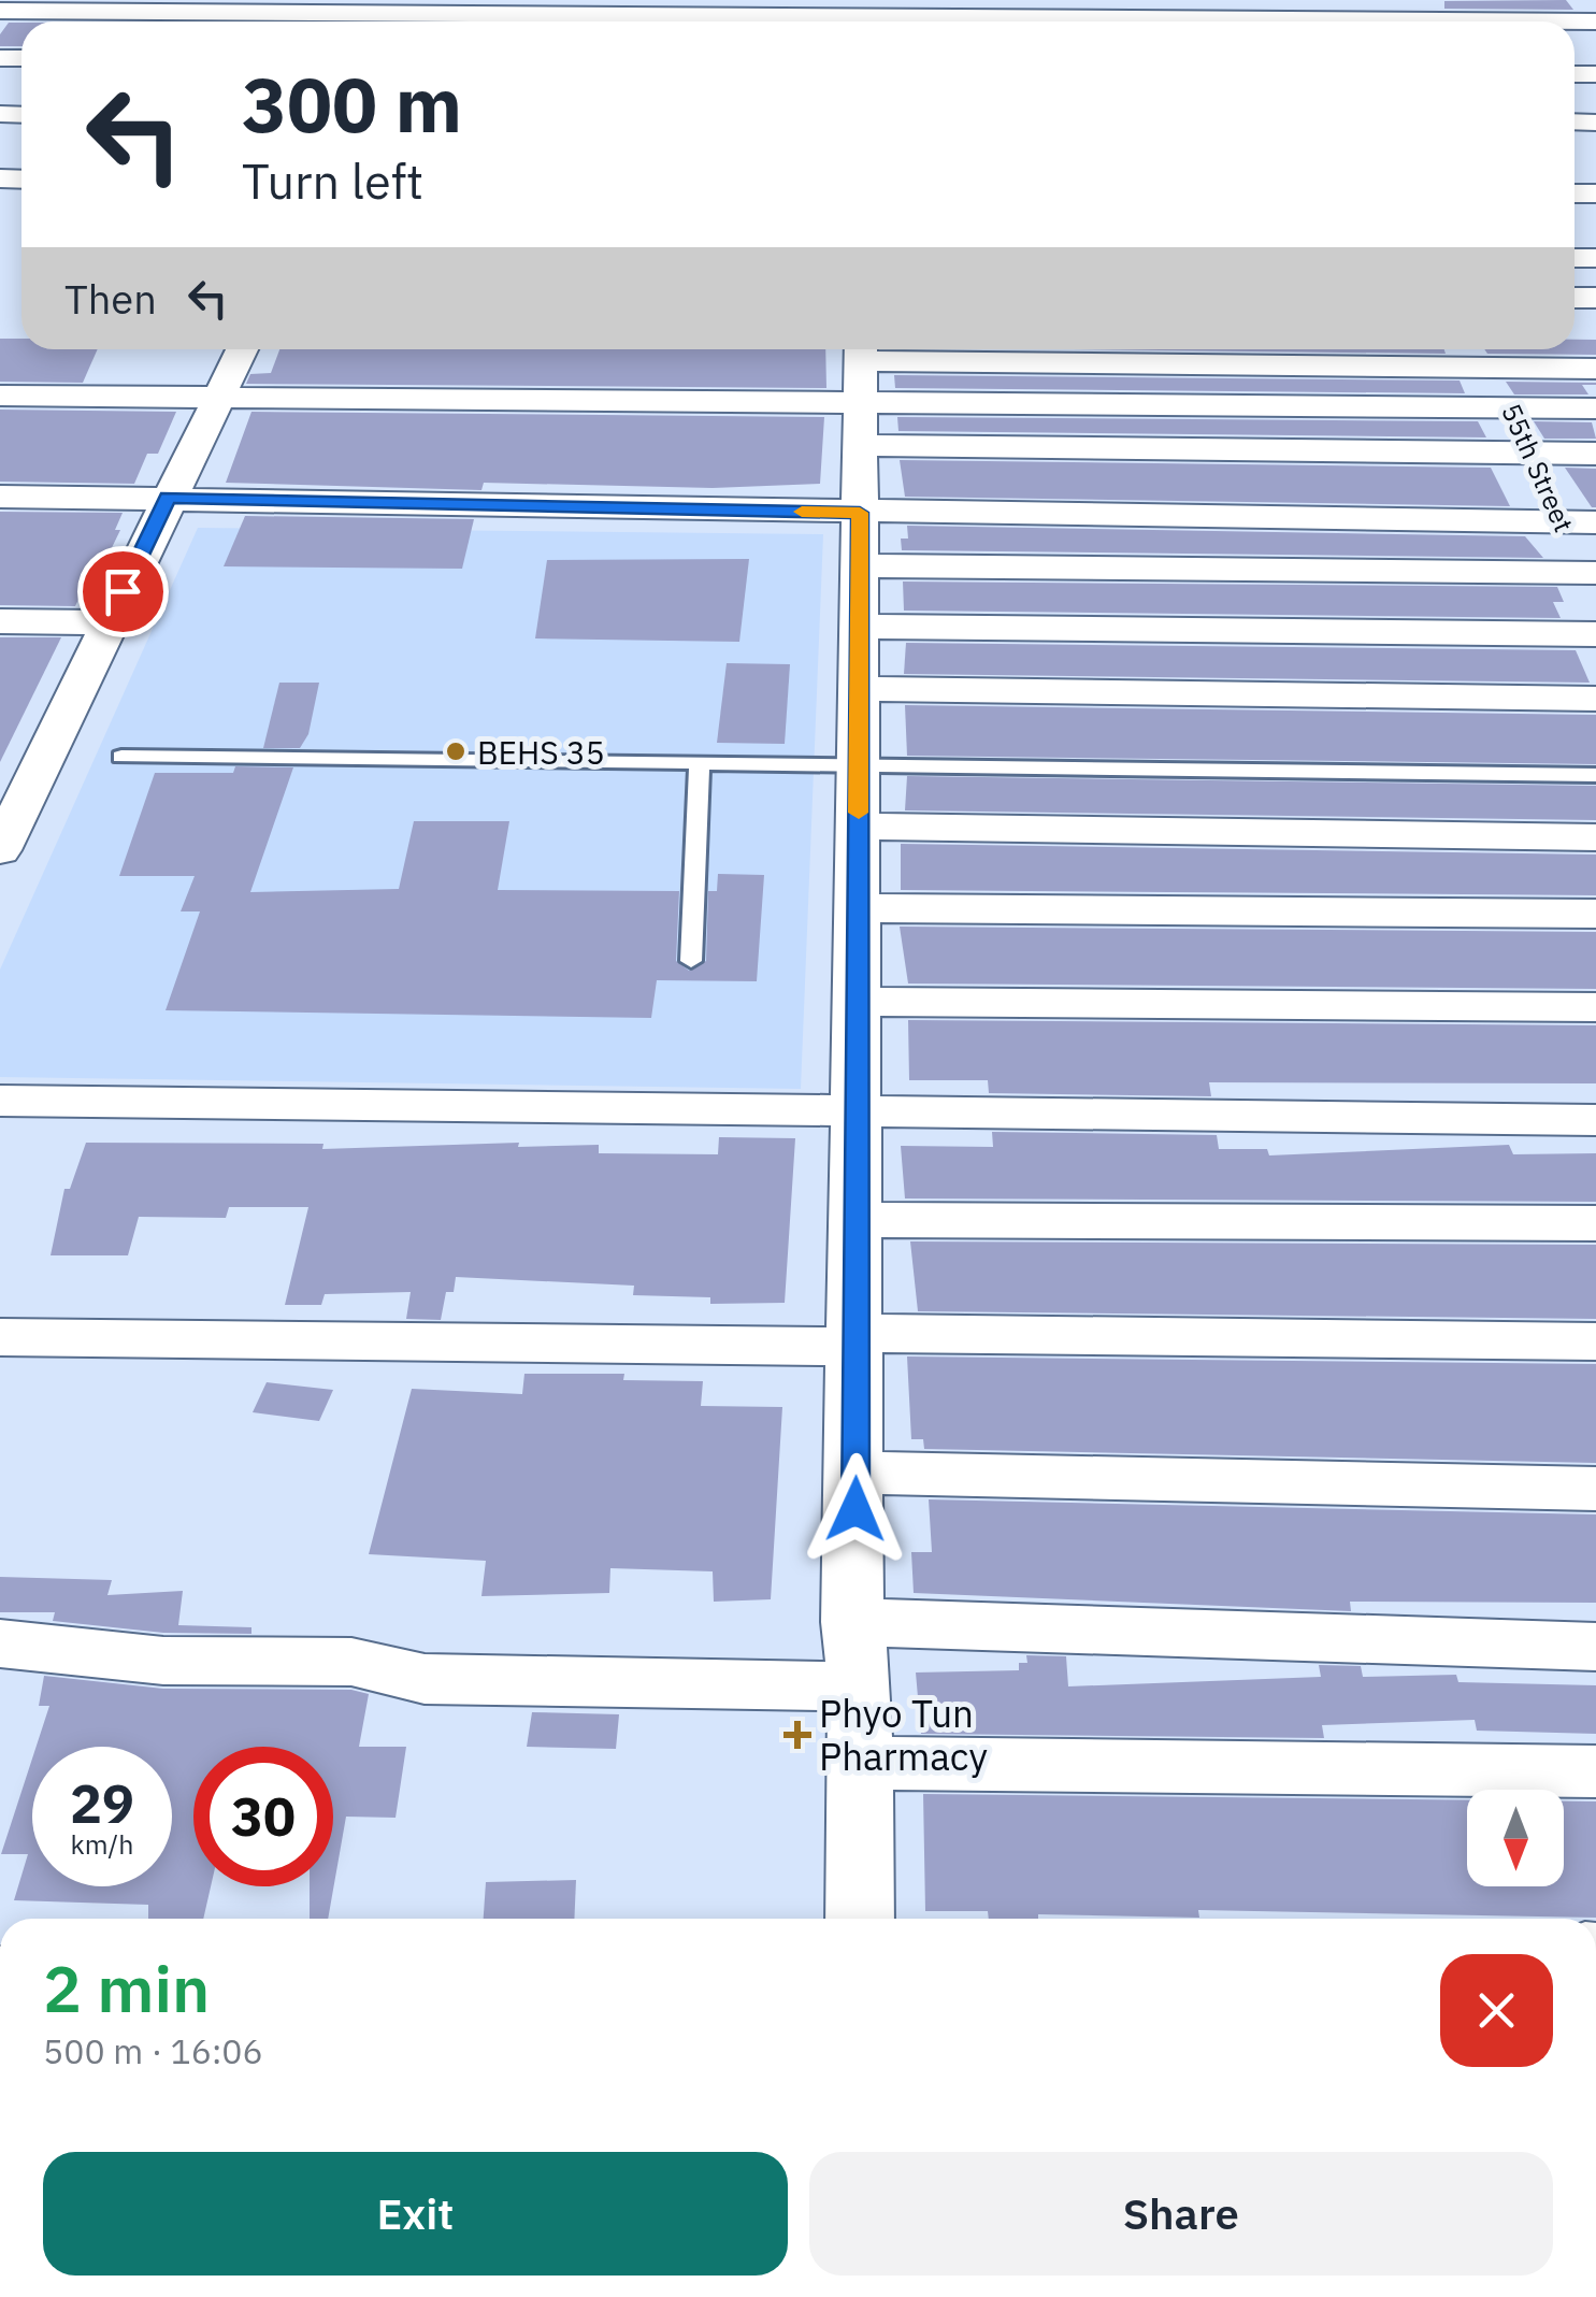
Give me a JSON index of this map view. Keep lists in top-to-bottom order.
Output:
{
  "streets": {
    "street": ["55th Street"]
  },
  "places": {
    "other": ["BEHS 35"],
    "health": ["Phyo Tun Pharmacy"]
  },
  "north": "bottom",
  "page": {
    "turn": ["300 m", "Turn left"],
    "then": "Then",
    "speed": "29 km/h",
    "limit": "30",
    "heading": ["2 min", "500 m · 16:06"],
    "buttons": ["Exit", "Share"]
  }
}
